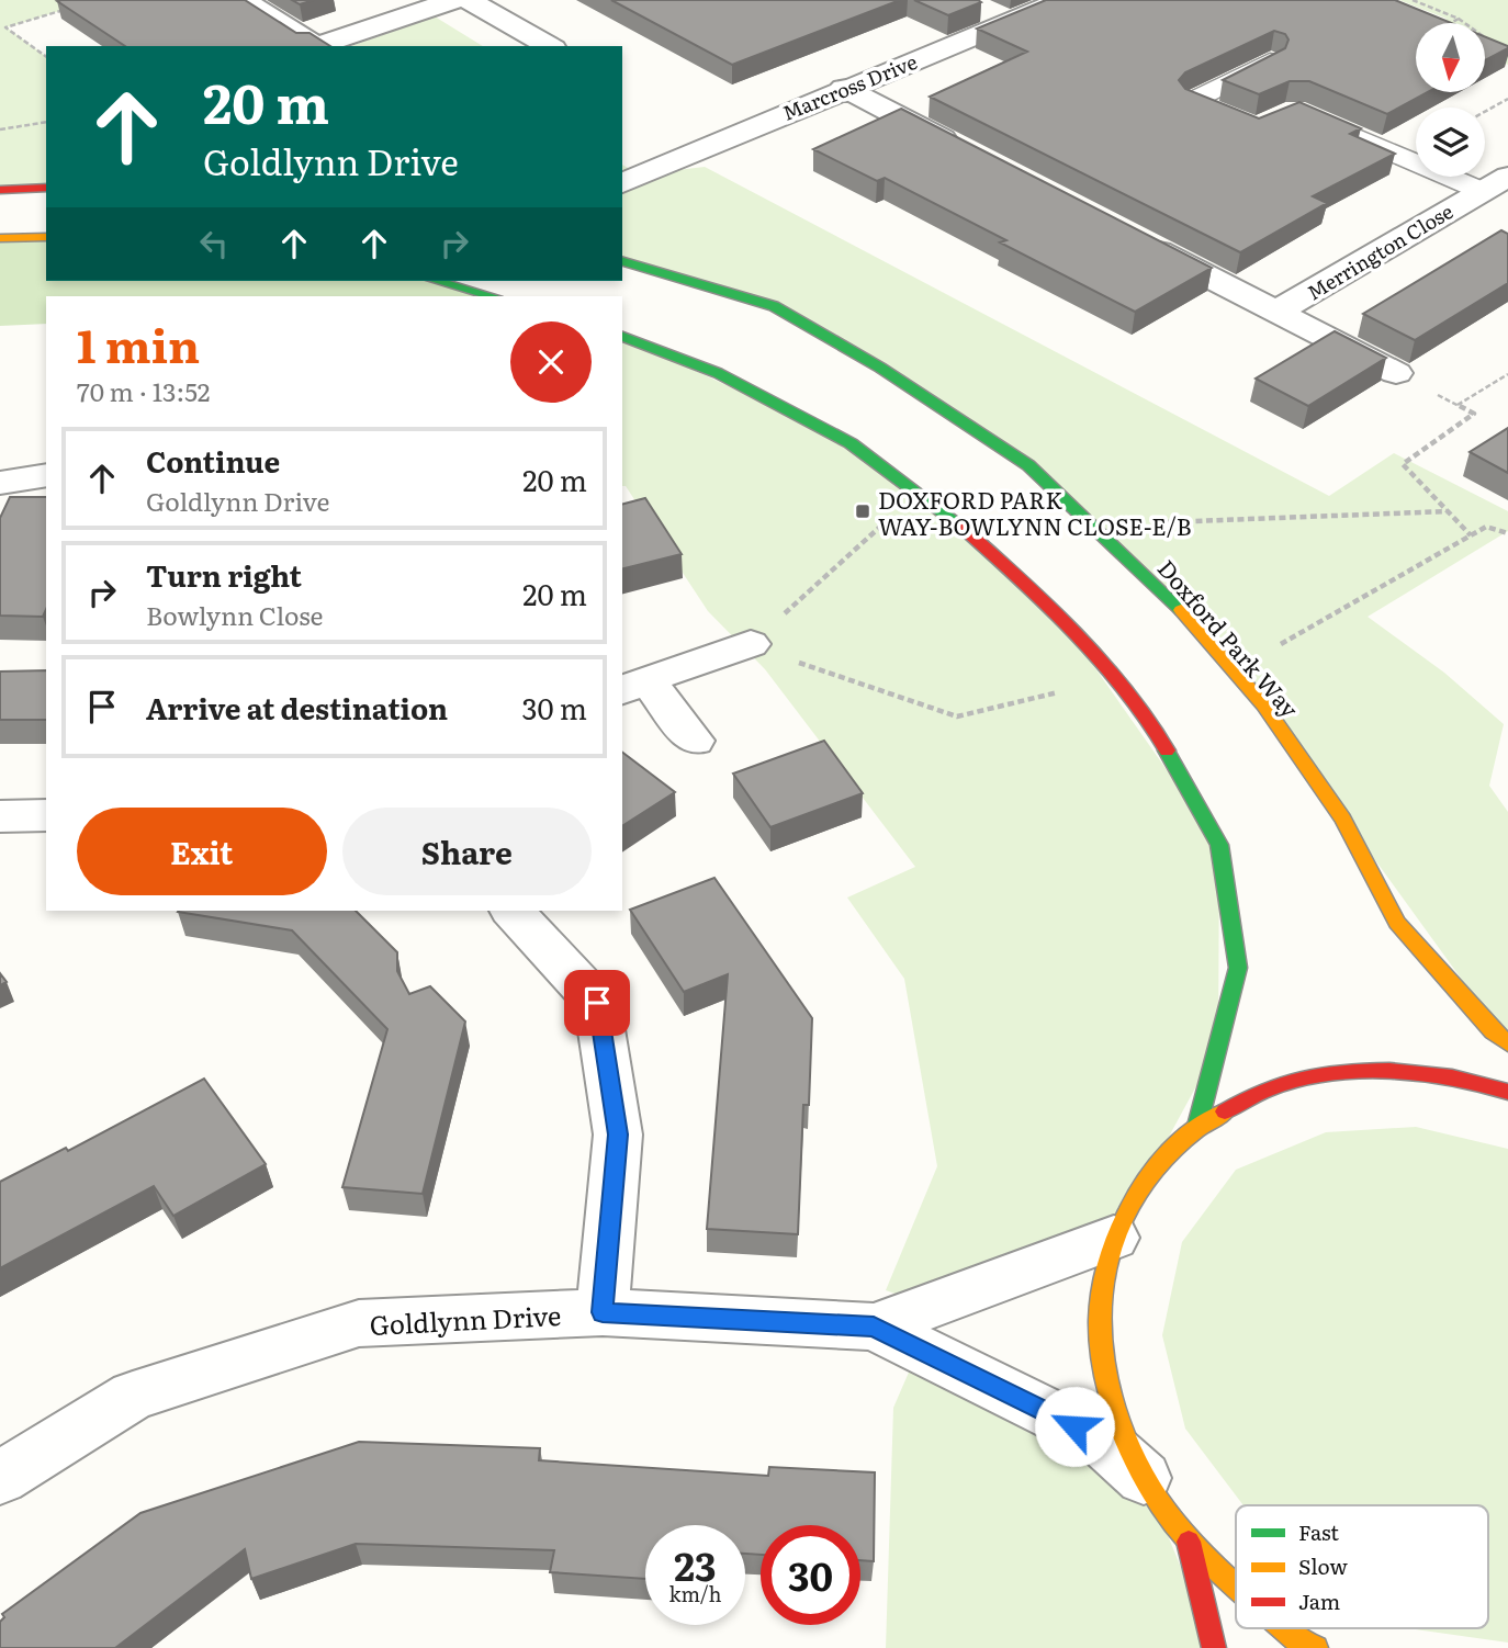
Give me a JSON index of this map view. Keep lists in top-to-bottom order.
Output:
{
  "streets": {
    "main road": ["Doxford Park Way"],
    "street": ["Marcross Drive", "Merrington Close", "Goldlynn Drive"]
  },
  "places": {
    "transit": ["DOXFORD PARK WAY-BOWLYNN CLOSE-E/B"]
  },
  "legend": ["Fast", "Slow", "Jam"],
  "north": "bottom",
  "page": {
    "turn": ["20 m", "Goldlynn Drive"],
    "heading": ["1 min", "70 m · 13:52"],
    "list": [
      {
        "name": "Continue",
        "note": "Goldlynn Drive",
        "value": "20 m"
      },
      {
        "name": "Turn right",
        "note": "Bowlynn Close",
        "value": "20 m"
      },
      {
        "name": "Arrive at destination",
        "value": "30 m"
      }
    ],
    "buttons": ["Exit", "Share"],
    "speed": "23 km/h",
    "limit": "30"
  }
}
